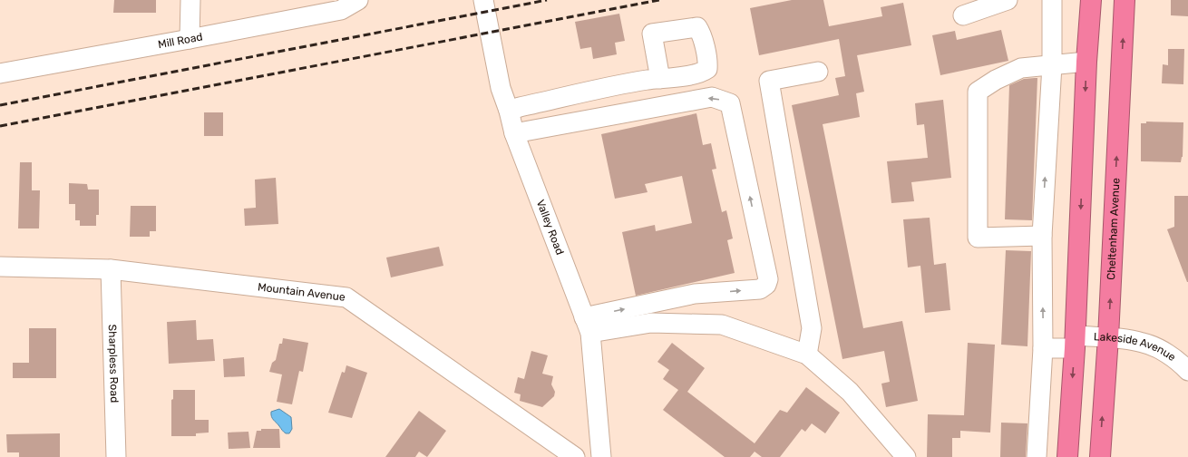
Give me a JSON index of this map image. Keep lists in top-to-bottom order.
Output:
{
  "streets": {
    "highway": ["Cheltenham Avenue"],
    "street": [
      "Mill Road",
      "Valley Road",
      "Mountain Avenue",
      "Lakeside Avenue",
      "Sharpless Road"
    ]
  },
  "crossings": [
    ["Cheltenham Avenue", "Lakeside Avenue"],
    ["Mountain Avenue", "Sharpless Road"]
  ]
}
